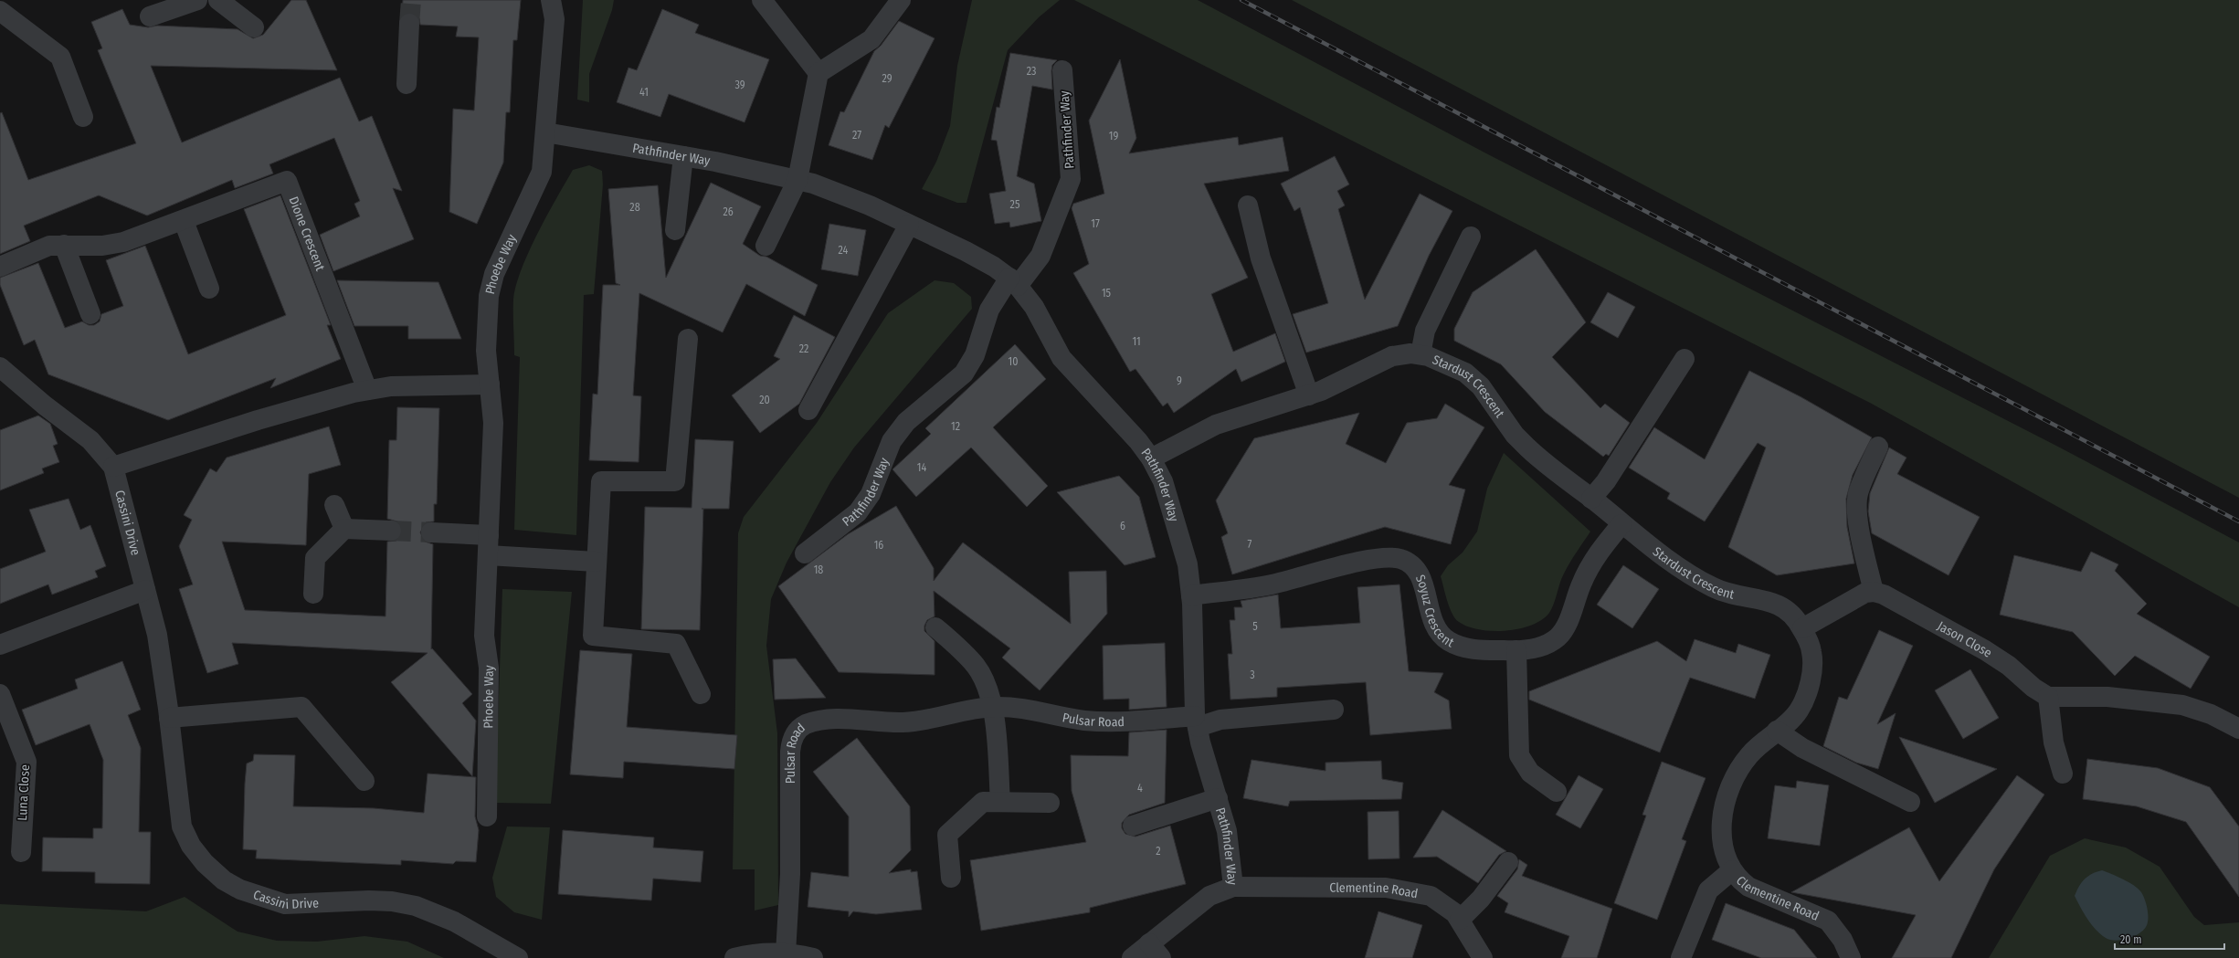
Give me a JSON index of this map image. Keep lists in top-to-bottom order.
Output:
{
  "streets": {
    "street": [
      "Pathfinder Way",
      "Dione Crescent",
      "Phoebe Way",
      "Stardust Crescent",
      "Cassini Drive",
      "Soyuz Crescent",
      "Jason Close",
      "Pulsar Road",
      "Luna Close",
      "Clementine Road"
    ]
  },
  "crossings": [
    ["Pathfinder Way", "Phoebe Way"],
    ["Pathfinder Way", "Stardust Crescent"],
    ["Pathfinder Way", "Soyuz Crescent"],
    ["Pathfinder Way", "Pulsar Road"],
    ["Pathfinder Way", "Clementine Road"],
    ["Stardust Crescent", "Soyuz Crescent"],
    ["Stardust Crescent", "Clementine Road"]
  ],
  "house_numbers": [
    "23",
    "29",
    "39",
    "41",
    "27",
    "19",
    "25",
    "28",
    "26",
    "17",
    "24",
    "15",
    "11",
    "22",
    "10",
    "9",
    "20",
    "12",
    "14",
    "6",
    "7",
    "16",
    "18",
    "5",
    "3",
    "4",
    "2"
  ],
  "scale_bar": "20 m"
}
